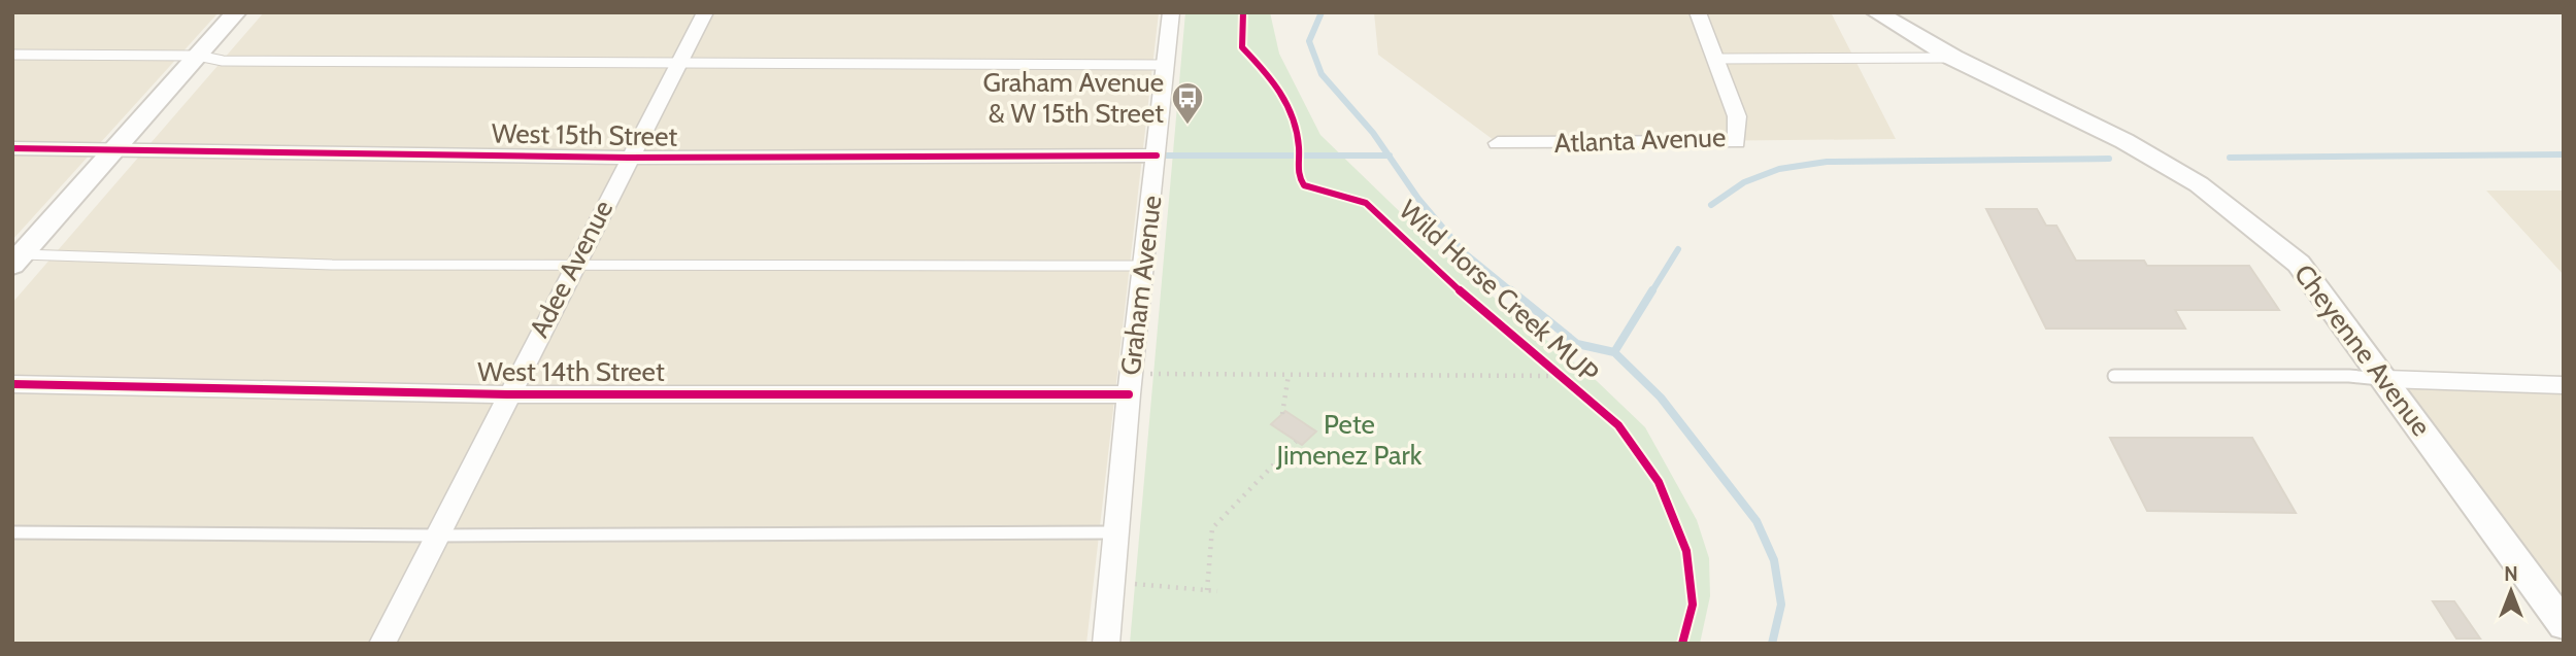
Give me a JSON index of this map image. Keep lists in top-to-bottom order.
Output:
{
  "streets": {
    "street": [
      "West 15th Street",
      "Atlanta Avenue",
      "Adee Avenue",
      "Graham Avenue",
      "Cheyenne Avenue",
      "West 14th Street"
    ],
    "cycle path": ["Wild Horse Creek MUP"]
  },
  "crossings": [
    ["West 15th Street", "Adee Avenue"],
    ["West 15th Street", "Graham Avenue"],
    ["Adee Avenue", "West 14th Street"],
    ["Graham Avenue", "West 14th Street"]
  ],
  "parks": ["Pete Jimenez Park"],
  "places": {
    "bus stop": ["Graham Avenue & W 15th Street"]
  },
  "north": "top"
}
